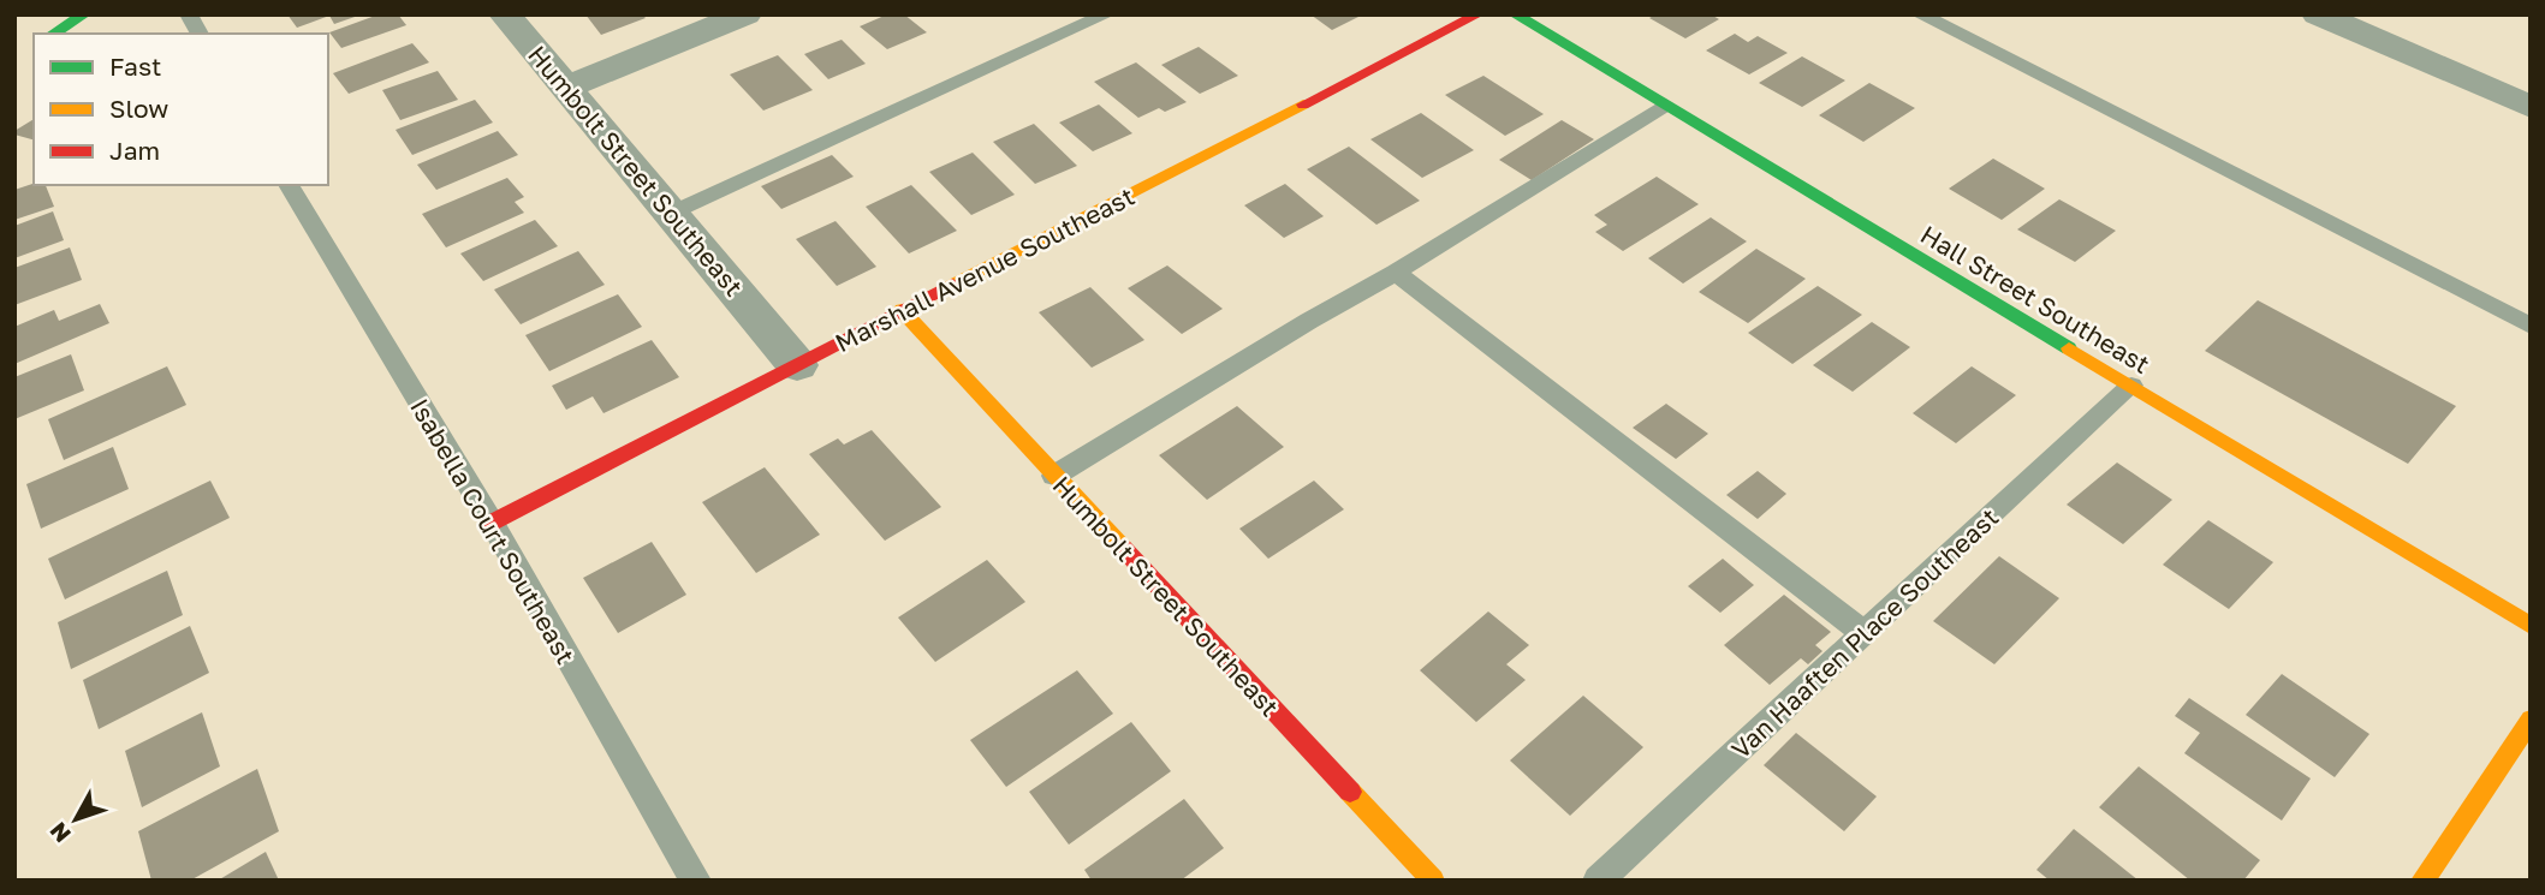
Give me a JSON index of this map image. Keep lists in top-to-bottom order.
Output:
{
  "streets": {
    "street": ["Humbolt Street Southeast", "Marshall Avenue Southeast", "Hall Street Southeast"],
    "lane": ["Isabella Court Southeast", "Van Haaften Place Southeast"]
  },
  "crossings": [
    ["Humbolt Street Southeast", "Marshall Avenue Southeast"],
    ["Marshall Avenue Southeast", "Isabella Court Southeast"],
    ["Hall Street Southeast", "Van Haaften Place Southeast"]
  ],
  "legend": ["Fast", "Slow", "Jam"],
  "north": "bottom left"
}
